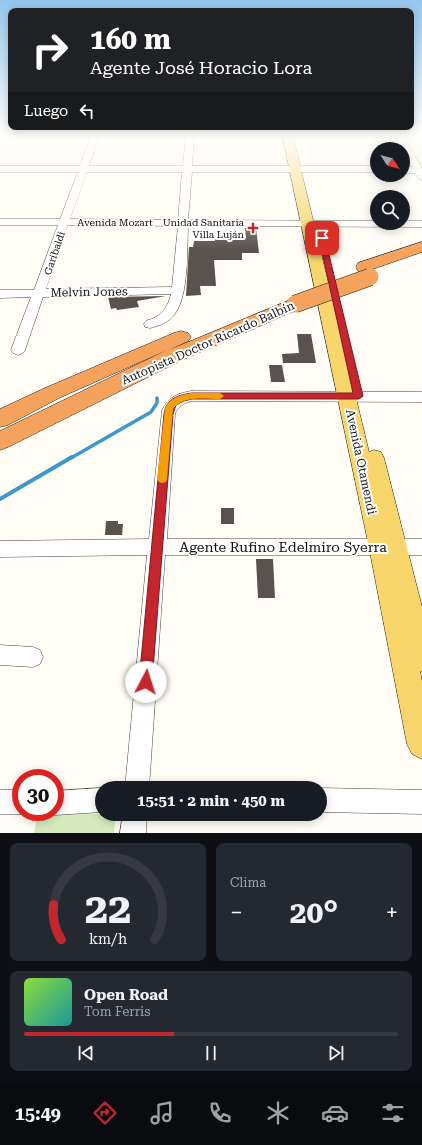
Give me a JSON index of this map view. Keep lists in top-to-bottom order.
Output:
{
  "streets": {
    "highway": ["Autopista Doctor Ricardo Balbín"],
    "main road": ["Avenida Otamendi"],
    "street": [
      "Avenida Mozart",
      "Garibaldi",
      "Melvin Jones",
      "Agente Rufino Edelmiro Syerra"
    ]
  },
  "crossings": [
    ["Avenida Mozart", "Garibaldi"],
    ["Avenida Mozart", "Avenida Otamendi"],
    ["Garibaldi", "Melvin Jones"],
    ["Avenida Otamendi", "Agente Rufino Edelmiro Syerra"]
  ],
  "places": {
    "health": ["Unidad Sanitaria Villa Luján"]
  },
  "north": "bottom right",
  "page": {
    "turn": ["160 m", "Agente José Horacio Lora"],
    "then": "Luego",
    "limit": "30",
    "trip": "15:51 · 2 min · 450 m",
    "tile": "Clima",
    "heat": ["−", "20°", "+"],
    "song": ["Open Road", "Tom Ferris"],
    "tabs": "15:49",
    "gauge": ["22", "km/h"]
  }
}
